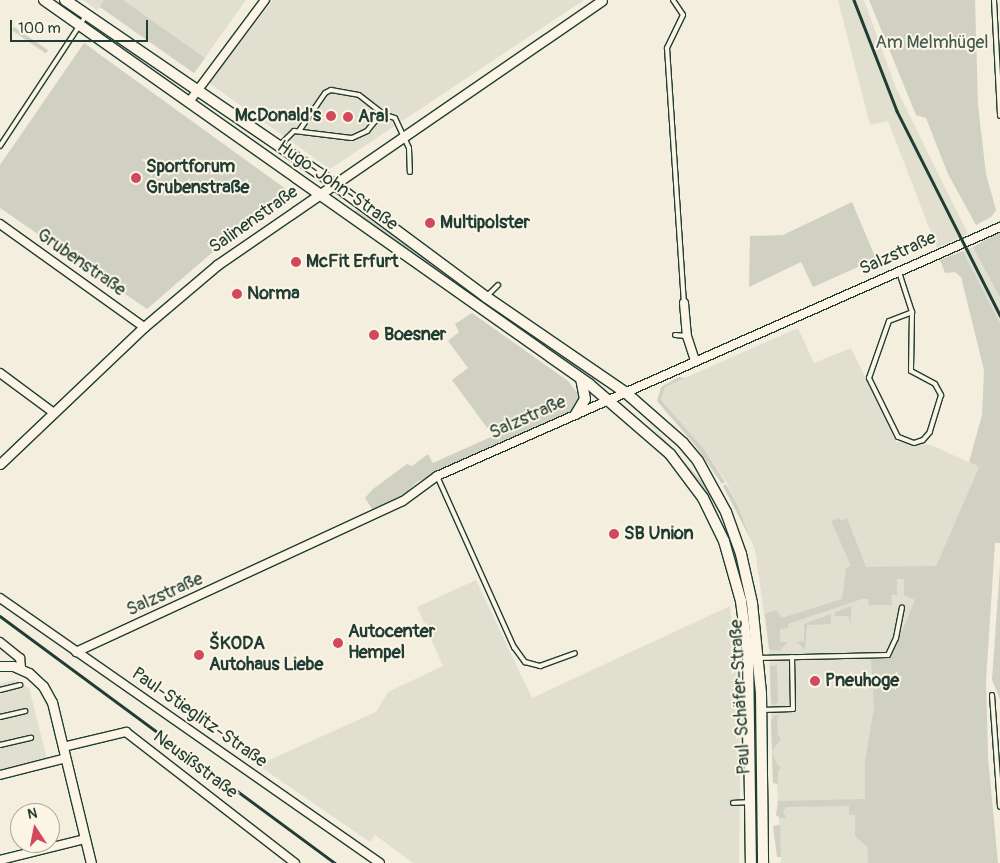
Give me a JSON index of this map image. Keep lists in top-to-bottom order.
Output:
{
  "streets": {
    "main road": ["Hugo-John-Straße", "Paul-Schäfer-Straße"],
    "street": [
      "Salinenstraße",
      "Salzstraße",
      "Grubenstraße",
      "Paul-Stieglitz-Straße",
      "Neusißstraße"
    ]
  },
  "crossings": [
    ["Hugo-John-Straße", "Salinenstraße"],
    ["Hugo-John-Straße", "Salzstraße"],
    ["Hugo-John-Straße", "Paul-Schäfer-Straße"],
    ["Salinenstraße", "Grubenstraße"],
    ["Salzstraße", "Paul-Schäfer-Straße"],
    ["Salzstraße", "Paul-Stieglitz-Straße"]
  ],
  "parks": ["Am Melmhügel"],
  "places": [
    "McDonald's",
    "Aral",
    "Sportforum Grubenstraße",
    "Multipolster",
    "McFit Erfurt",
    "Norma",
    "Boesner",
    "SB Union",
    "Autocenter Hempel",
    "ŠKODA Autohaus Liebe",
    "Pneuhoge"
  ],
  "scale_bar": "100 m",
  "north": "top"
}
